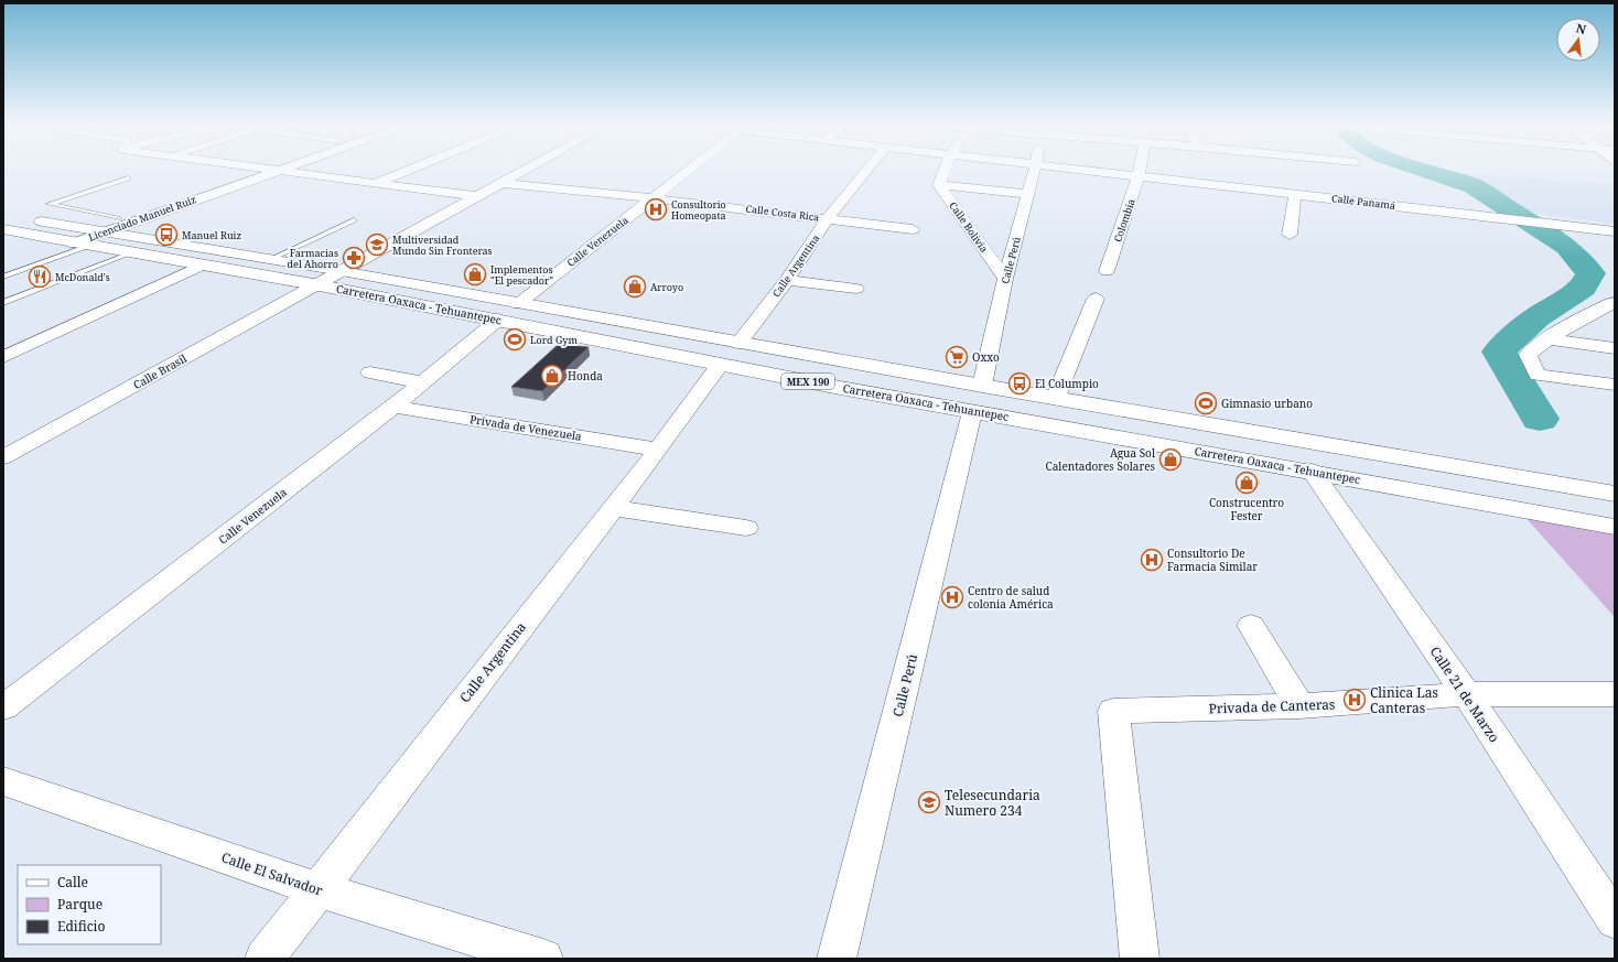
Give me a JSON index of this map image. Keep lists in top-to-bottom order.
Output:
{
  "streets": {
    "main road": ["Licenciado Manuel Ruiz", "Carretera Oaxaca - Tehuantepec", "MEX 190"],
    "street": [
      "Calle Panamá",
      "Calle Costa Rica",
      "Colombia",
      "Calle Bolivia",
      "Calle Venezuela",
      "Calle Perú",
      "Calle Argentina",
      "Calle Brasil",
      "Privada de Venezuela",
      "Calle 21 de Marzo",
      "Privada de Canteras",
      "Calle El Salvador"
    ]
  },
  "crossings": [
    ["Calle Panamá", "Colombia"],
    ["Calle Costa Rica", "Calle Venezuela"],
    ["Calle Costa Rica", "Calle Argentina"],
    ["Licenciado Manuel Ruiz", "Carretera Oaxaca - Tehuantepec"],
    ["Calle Bolivia", "Calle Perú"],
    ["Calle Venezuela", "Carretera Oaxaca - Tehuantepec"],
    ["Calle Venezuela", "Privada de Venezuela"],
    ["Calle Perú", "Carretera Oaxaca - Tehuantepec"],
    ["Calle Argentina", "Carretera Oaxaca - Tehuantepec"],
    ["Calle Argentina", "Privada de Venezuela"],
    ["Calle Argentina", "Calle El Salvador"],
    ["Carretera Oaxaca - Tehuantepec", "Calle Brasil"],
    ["Carretera Oaxaca - Tehuantepec", "Calle 21 de Marzo"],
    ["Calle 21 de Marzo", "Privada de Canteras"]
  ],
  "places": {
    "hospital": [
      "Consultorio Homeopata",
      "Consultorio De Farmacia Similar",
      "Centro de salud colonia América",
      "Clinica Las Canteras"
    ],
    "bus stop": ["Manuel Ruiz", "El Columpio"],
    "school or university": ["Multiversidad Mundo Sin Fronteras", "Telesecundaria Numero 234"],
    "pharmacy": ["Farmacias del Ahorro"],
    "shop": [
      "Implementos \"El pescador\"",
      "Arroyo",
      "Honda",
      "Agua Sol Calentadores Solares",
      "Construcentro Fester"
    ],
    "restaurant": ["McDonald's"],
    "sports": ["Lord Gym", "Gimnasio urbano"],
    "supermarket": ["Oxxo"]
  },
  "legend": ["Calle", "Parque", "Edificio"],
  "north": "top"
}
